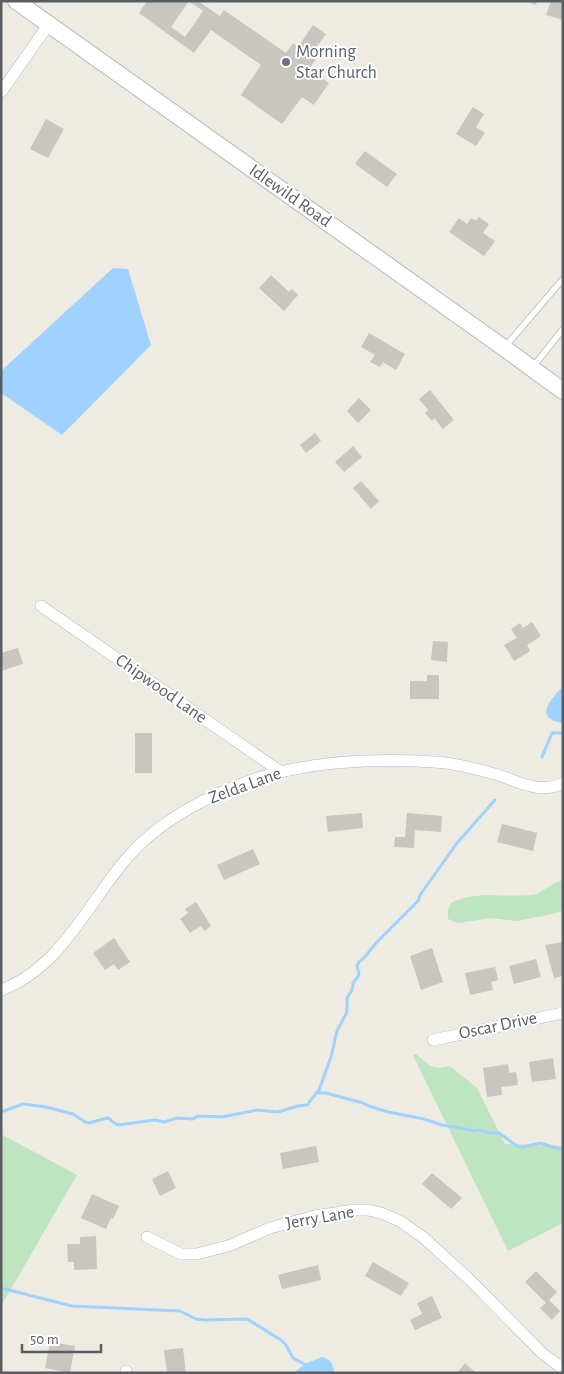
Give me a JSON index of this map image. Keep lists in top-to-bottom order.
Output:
{
  "streets": {
    "main road": ["Idlewild Road"],
    "street": [
      "Chipwood Lane",
      "Zelda Lane",
      "Oscar Drive",
      "Jerry Lane"
    ]
  },
  "crossings": [
    ["Chipwood Lane", "Zelda Lane"]
  ],
  "places": ["Morning Star Church"],
  "scale_bar": "50 m"
}
